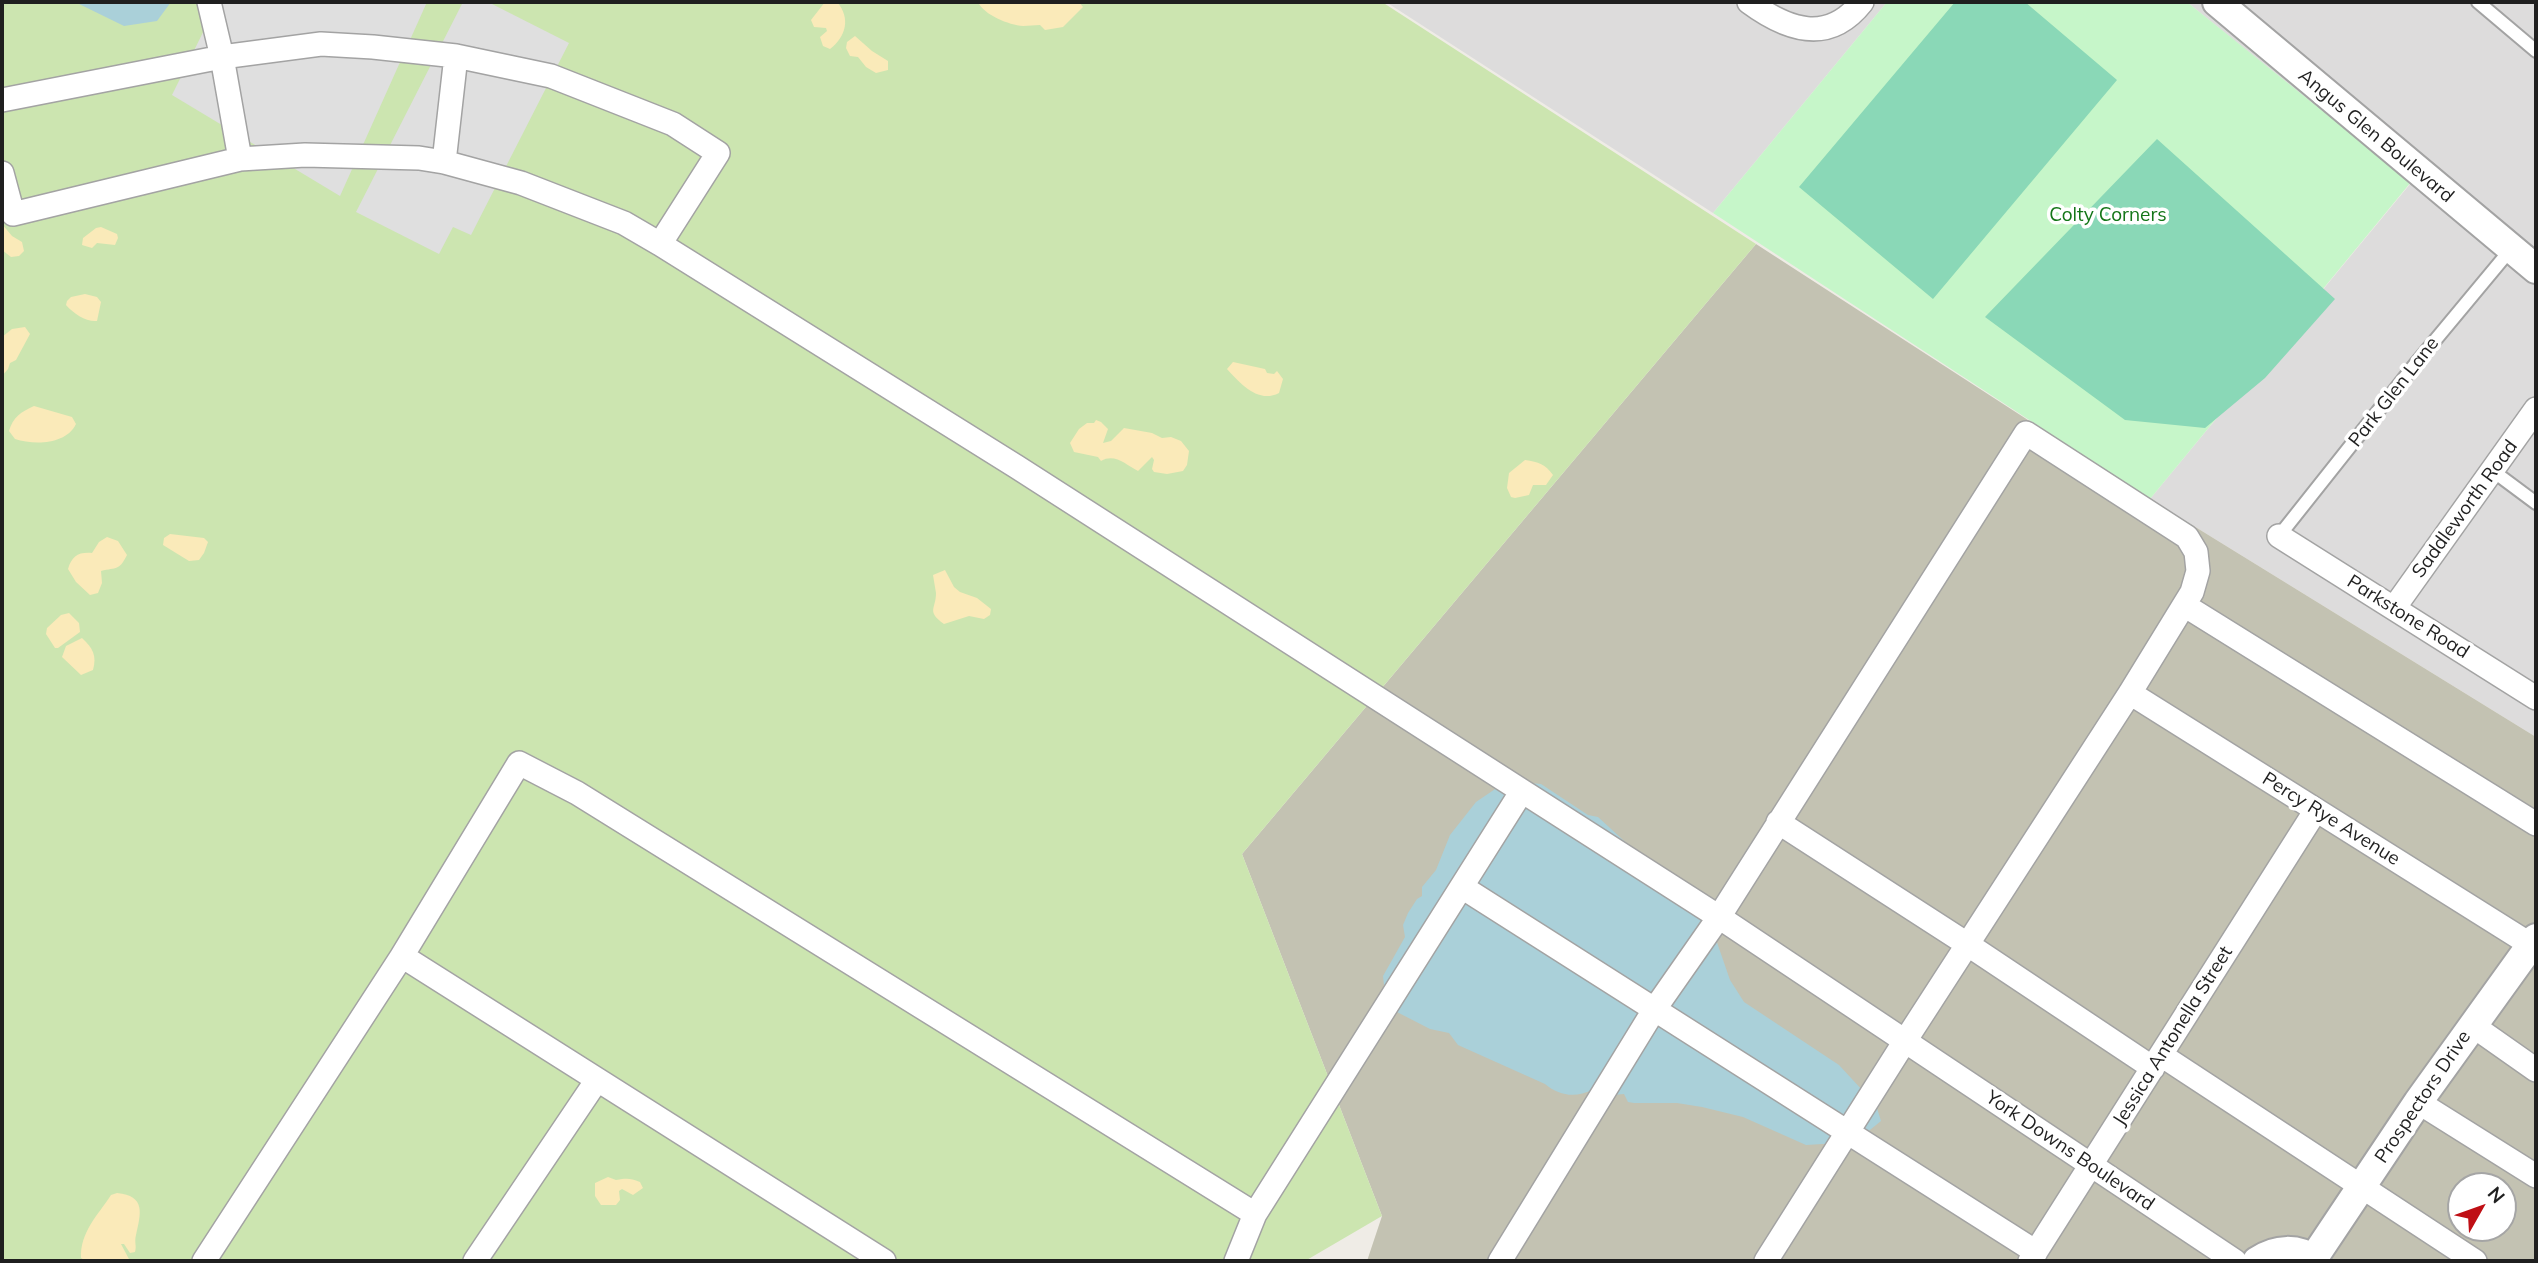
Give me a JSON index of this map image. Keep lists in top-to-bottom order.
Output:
{
  "streets": {
    "street": [
      "Angus Glen Boulevard",
      "Saddleworth Road",
      "Parkstone Road",
      "Percy Rye Avenue",
      "Jessica Antonella Street",
      "Prospectors Drive",
      "York Downs Boulevard"
    ],
    "lane": ["Park Glen Lane"]
  },
  "crossings": [
    ["Angus Glen Boulevard", "Park Glen Lane"],
    ["Park Glen Lane", "Parkstone Road"],
    ["Saddleworth Road", "Parkstone Road"],
    ["Percy Rye Avenue", "Jessica Antonella Street"],
    ["Percy Rye Avenue", "Prospectors Drive"],
    ["Jessica Antonella Street", "York Downs Boulevard"]
  ],
  "parks": ["Colty Corners"],
  "north": "top right"
}
